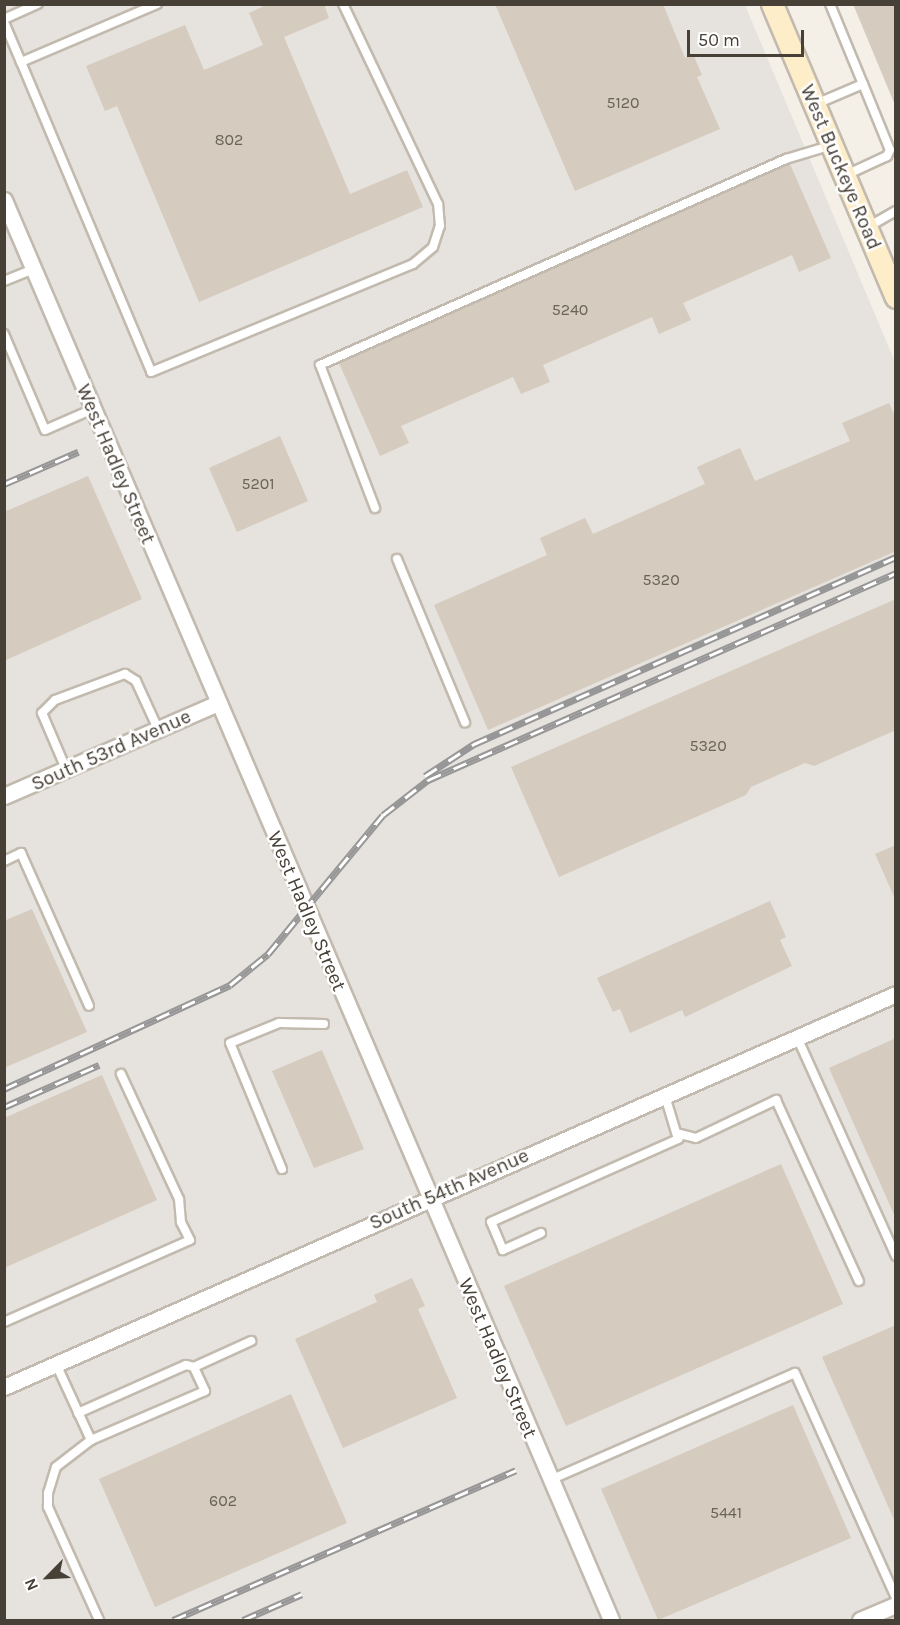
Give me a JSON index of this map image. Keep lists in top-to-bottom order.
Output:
{
  "streets": {
    "main road": ["West Buckeye Road"],
    "street": ["West Hadley Street", "South 53rd Avenue", "South 54th Avenue"]
  },
  "crossings": [
    ["West Hadley Street", "South 53rd Avenue"],
    ["West Hadley Street", "South 54th Avenue"]
  ],
  "house_numbers": [
    "5120",
    "802",
    "5240",
    "5201",
    "5320",
    "5320",
    "602",
    "5441"
  ],
  "scale_bar": "50 m",
  "north": "bottom left"
}
